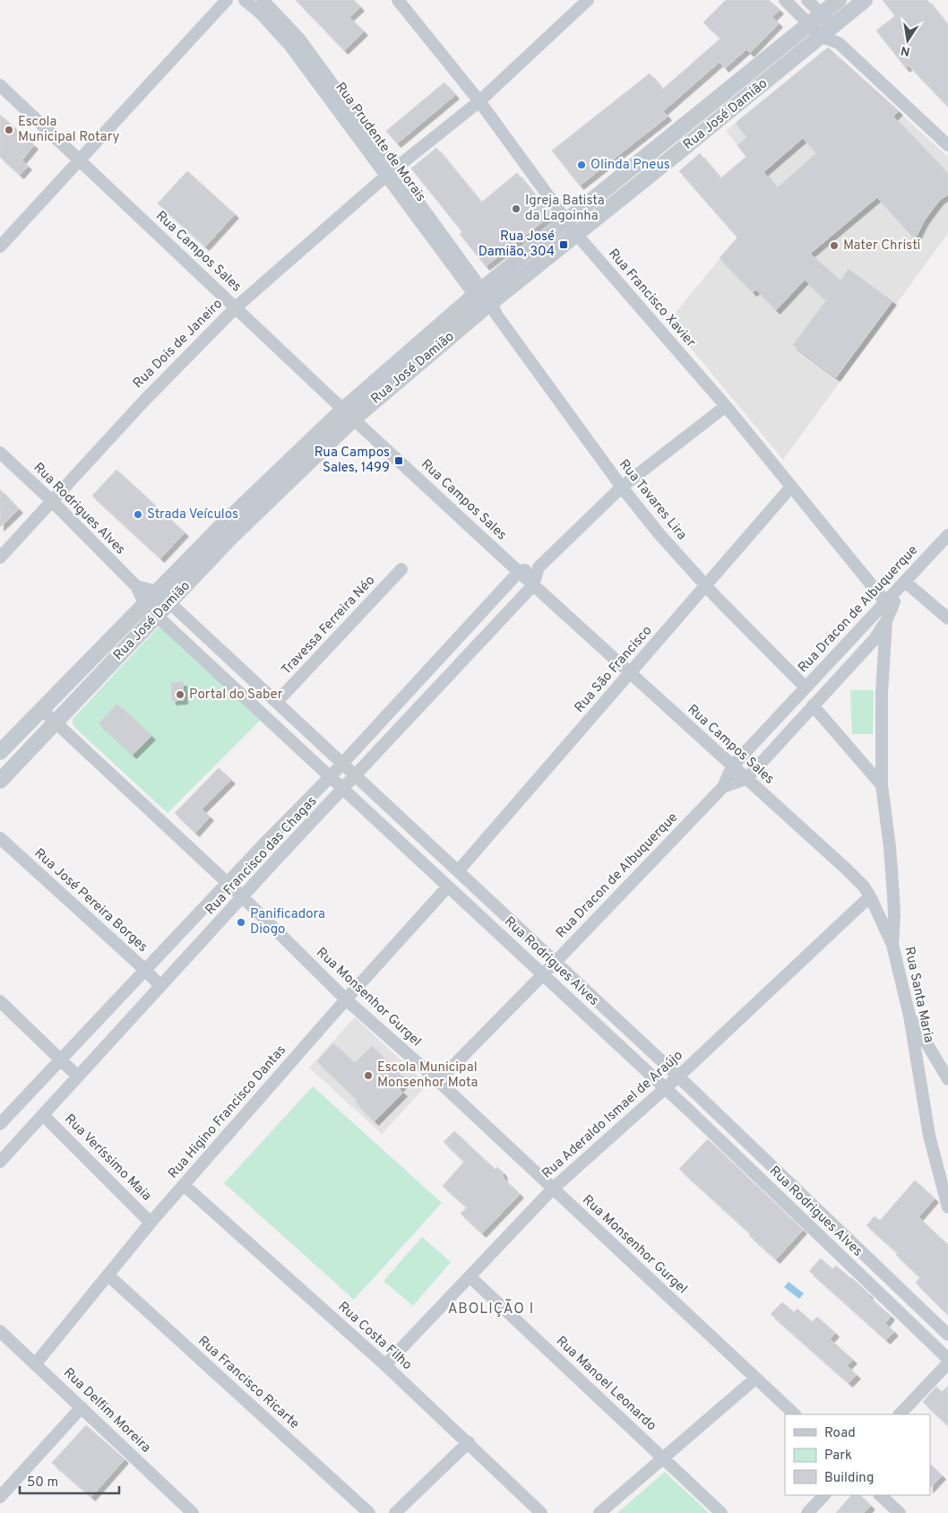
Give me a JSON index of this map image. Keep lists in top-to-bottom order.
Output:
{
  "streets": {
    "street": [
      "Rua José Damião",
      "Rua Prudente de Morais",
      "Rua Campos Sales",
      "Rua Francisco Xavier",
      "Rua Dois de Janeiro",
      "Rua Tavares Lira",
      "Rua Rodrigues Alves",
      "Rua Dracon de Albuquerque",
      "Travessa Ferreira Néo",
      "Rua São Francisco",
      "Rua Francisco das Chagas",
      "Rua José Pereira Borges",
      "Rua Santa Maria",
      "Rua Monsenhor Gurgel",
      "Rua Higino Francisco Dantas",
      "Rua Aderaldo Ismael de Araújo",
      "Rua Veríssimo Maia",
      "Rua Costa Filho",
      "Rua Francisco Ricarte",
      "Rua Manoel Leonardo",
      "Rua Delfim Moreira"
    ]
  },
  "crossings": [
    ["Rua José Damião", "Rua Prudente de Morais"],
    ["Rua José Damião", "Rua Campos Sales"],
    ["Rua José Damião", "Rua Francisco Xavier"],
    ["Rua José Damião", "Rua Tavares Lira"],
    ["Rua José Damião", "Rua Rodrigues Alves"],
    ["Rua José Damião", "Rua Monsenhor Gurgel"],
    ["Rua Prudente de Morais", "Rua Dois de Janeiro"],
    ["Rua Prudente de Morais", "Rua Tavares Lira"],
    ["Rua Campos Sales", "Rua Dois de Janeiro"],
    ["Rua Campos Sales", "Rua Dracon de Albuquerque"],
    ["Rua Campos Sales", "Rua São Francisco"],
    ["Rua Campos Sales", "Rua Francisco das Chagas"],
    ["Rua Campos Sales", "Rua Santa Maria"],
    ["Rua Campos Sales", "Rua Aderaldo Ismael de Araújo"],
    ["Rua Francisco Xavier", "Rua Dois de Janeiro"],
    ["Rua Francisco Xavier", "Rua Dracon de Albuquerque"],
    ["Rua Francisco Xavier", "Rua São Francisco"],
    ["Rua Francisco Xavier", "Rua Francisco das Chagas"],
    ["Rua Francisco Xavier", "Rua Santa Maria"],
    ["Rua Dois de Janeiro", "Rua Rodrigues Alves"],
    ["Rua Tavares Lira", "Rua Dracon de Albuquerque"],
    ["Rua Tavares Lira", "Rua São Francisco"],
    ["Rua Tavares Lira", "Rua Francisco das Chagas"],
    ["Rua Rodrigues Alves", "Rua Dracon de Albuquerque"],
    ["Rua Rodrigues Alves", "Travessa Ferreira Néo"],
    ["Rua Rodrigues Alves", "Rua São Francisco"],
    ["Rua Rodrigues Alves", "Rua Francisco das Chagas"],
    ["Rua Rodrigues Alves", "Rua Higino Francisco Dantas"],
    ["Rua Rodrigues Alves", "Rua Aderaldo Ismael de Araújo"],
    ["Rua Dracon de Albuquerque", "Rua Santa Maria"],
    ["Rua Dracon de Albuquerque", "Rua Monsenhor Gurgel"],
    ["Rua Francisco das Chagas", "Rua José Pereira Borges"],
    ["Rua Francisco das Chagas", "Rua Monsenhor Gurgel"],
    ["Rua Francisco das Chagas", "Rua Veríssimo Maia"],
    ["Rua Monsenhor Gurgel", "Rua Higino Francisco Dantas"],
    ["Rua Monsenhor Gurgel", "Rua Aderaldo Ismael de Araújo"],
    ["Rua Higino Francisco Dantas", "Rua Veríssimo Maia"],
    ["Rua Higino Francisco Dantas", "Rua Costa Filho"],
    ["Rua Higino Francisco Dantas", "Rua Francisco Ricarte"],
    ["Rua Higino Francisco Dantas", "Rua Delfim Moreira"],
    ["Rua Aderaldo Ismael de Araújo", "Rua Costa Filho"],
    ["Rua Aderaldo Ismael de Araújo", "Rua Manoel Leonardo"]
  ],
  "districts": ["ABOLIÇÃO I"],
  "places": {
    "other": [
      "Escola Municipal Rotary",
      "Olinda Pneus",
      "Igreja Batista da Lagoinha",
      "Mater Christi",
      "Strada Veículos",
      "Portal do Saber",
      "Panificadora Diogo",
      "Escola Municipal Monsenhor Mota"
    ],
    "transit": ["Rua José Damião, 304", "Rua Campos Sales, 1499"]
  },
  "legend": ["Road", "Park", "Building"],
  "scale_bar": "50 m",
  "north": "bottom"
}
